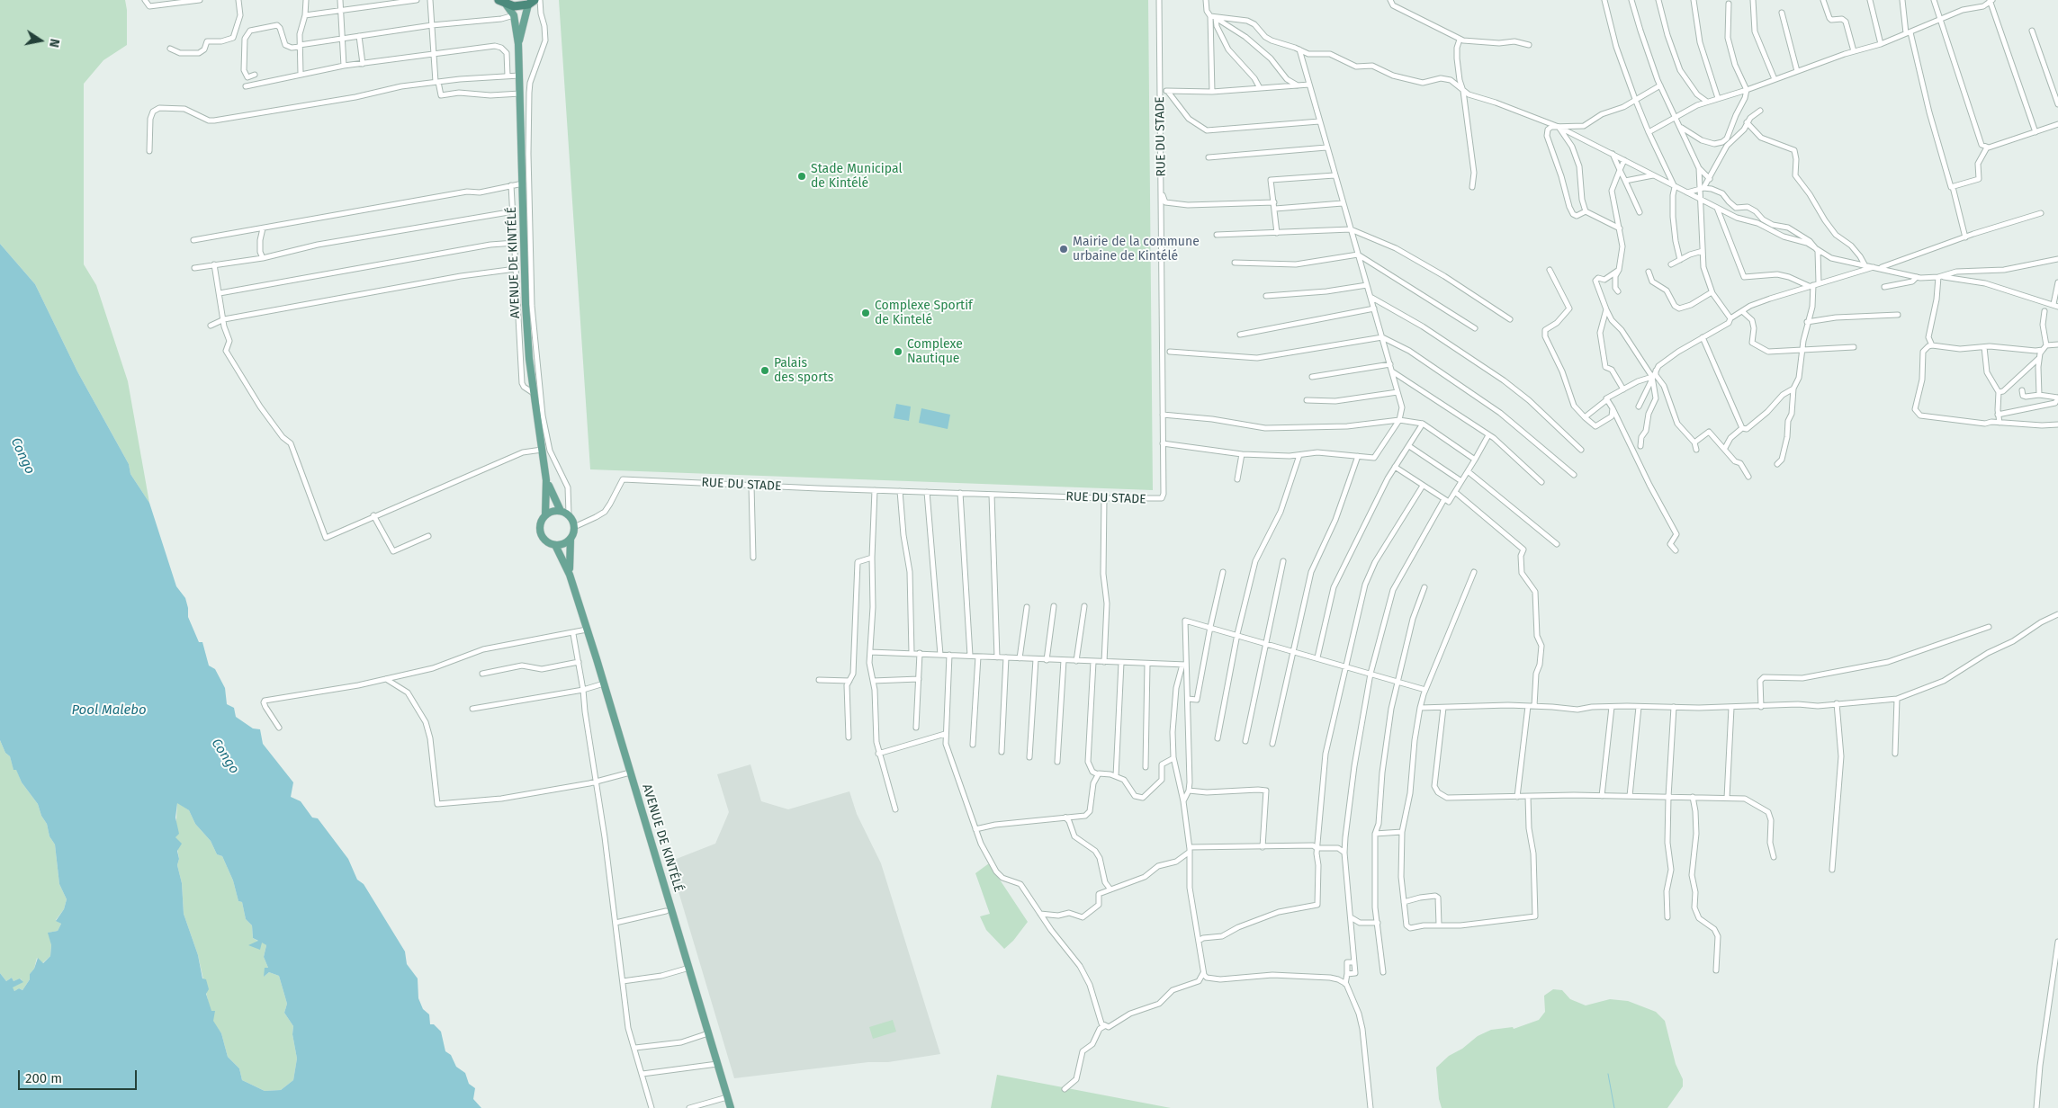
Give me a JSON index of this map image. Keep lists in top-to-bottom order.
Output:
{
  "streets": {
    "main road": ["AVENUE DE KINTÉLÉ"],
    "street": ["RUE DU STADE"]
  },
  "crossings": [
    ["RUE DU STADE", "AVENUE DE KINTÉLÉ"]
  ],
  "water": ["Congo", "Pool Malebo"],
  "places": [
    "Stade Municipal de Kintélé",
    "Mairie de la commune urbaine de Kintélé",
    "Complexe Sportif de Kintelé",
    "Complexe Nautique",
    "Palais des sports"
  ],
  "scale_bar": "200 m",
  "north": "right"
}
